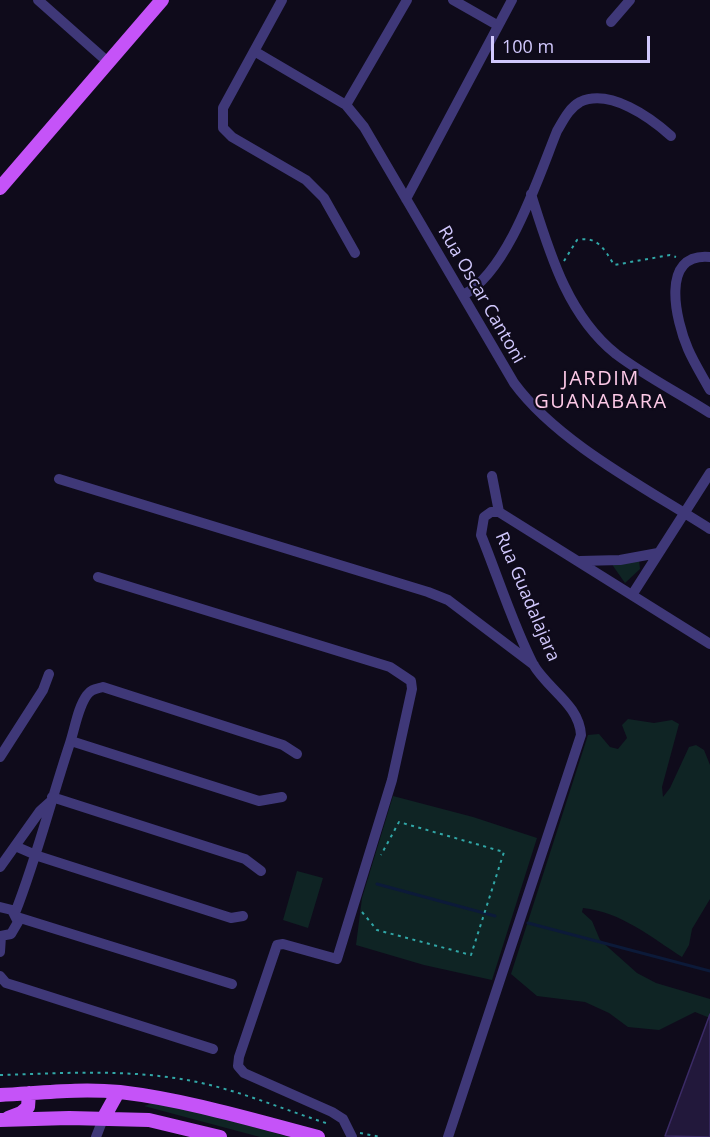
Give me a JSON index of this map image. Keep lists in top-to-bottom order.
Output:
{
  "streets": {
    "street": ["Rua Oscar Cantoni", "Rua Guadalajara"]
  },
  "districts": ["JARDIM GUANABARA"],
  "scale_bar": "100 m"
}
